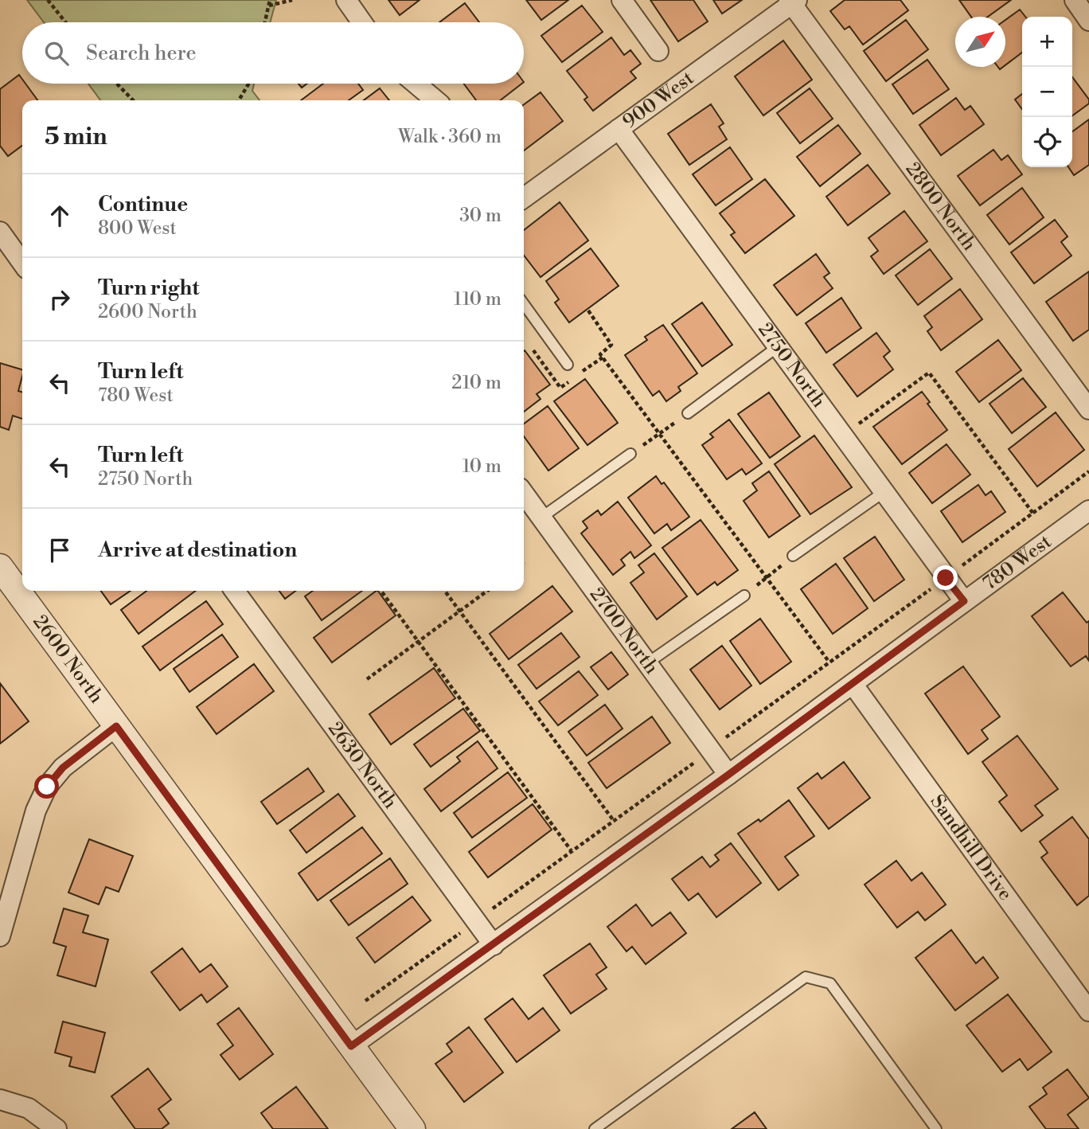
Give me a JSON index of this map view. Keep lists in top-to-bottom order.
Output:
{
  "streets": {
    "street": [
      "900 West",
      "2800 North",
      "2750 North",
      "780 West",
      "2700 North",
      "2600 North",
      "2630 North",
      "Sandhill Drive"
    ]
  },
  "crossings": [
    ["900 West", "2800 North"],
    ["900 West", "2750 North"],
    ["2750 North", "780 West"],
    ["780 West", "2700 North"],
    ["780 West", "2600 North"],
    ["780 West", "2630 North"],
    ["780 West", "Sandhill Drive"]
  ],
  "north": "top right",
  "page": {
    "map_buttons": ["+", "−"],
    "search": "Search here",
    "heading": ["5 min", "Walk · 360 m"],
    "list": [
      ["Continue", "800 West", "30 m"],
      ["Turn right", "2600 North", "110 m"],
      ["Turn left", "780 West", "210 m"],
      ["Turn left", "2750 North", "10 m"],
      "Arrive at destination"
    ]
  }
}
